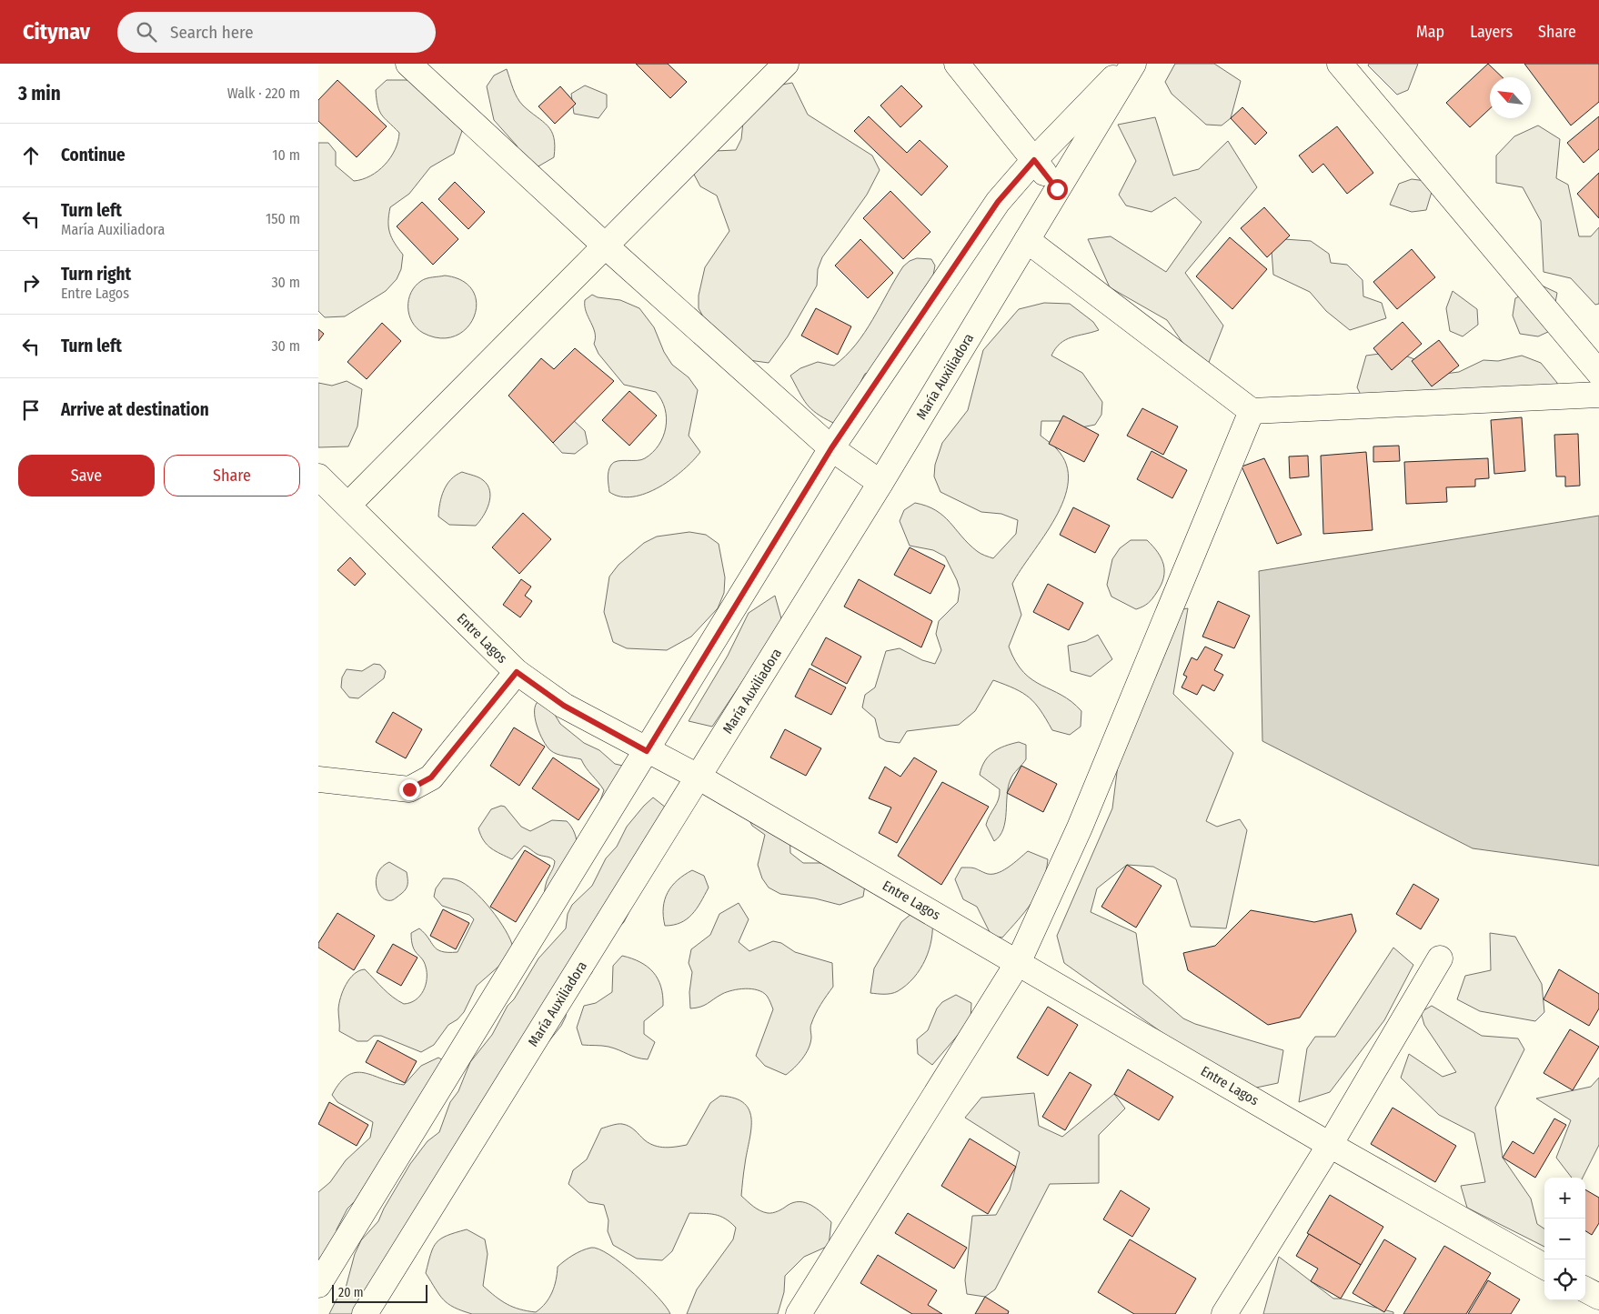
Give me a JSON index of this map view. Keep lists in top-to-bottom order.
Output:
{
  "streets": {
    "street": ["María Auxiliadora", "Entre Lagos"]
  },
  "crossings": [
    ["María Auxiliadora", "Entre Lagos"]
  ],
  "scale_bar": "20 m",
  "north": "top left",
  "page": {
    "header": "Citynav",
    "search": "Search here",
    "nav": ["Map", "Layers", "Share"],
    "heading": ["3 min", "Walk · 220 m"],
    "list": [
      ["Continue", "10 m"],
      ["Turn left", "María Auxiliadora", "150 m"],
      ["Turn right", "Entre Lagos", "30 m"],
      ["Turn left", "30 m"],
      "Arrive at destination"
    ],
    "buttons": ["Save", "Share"],
    "map_buttons": ["+", "−"],
    "scale": "20 m"
  }
}
